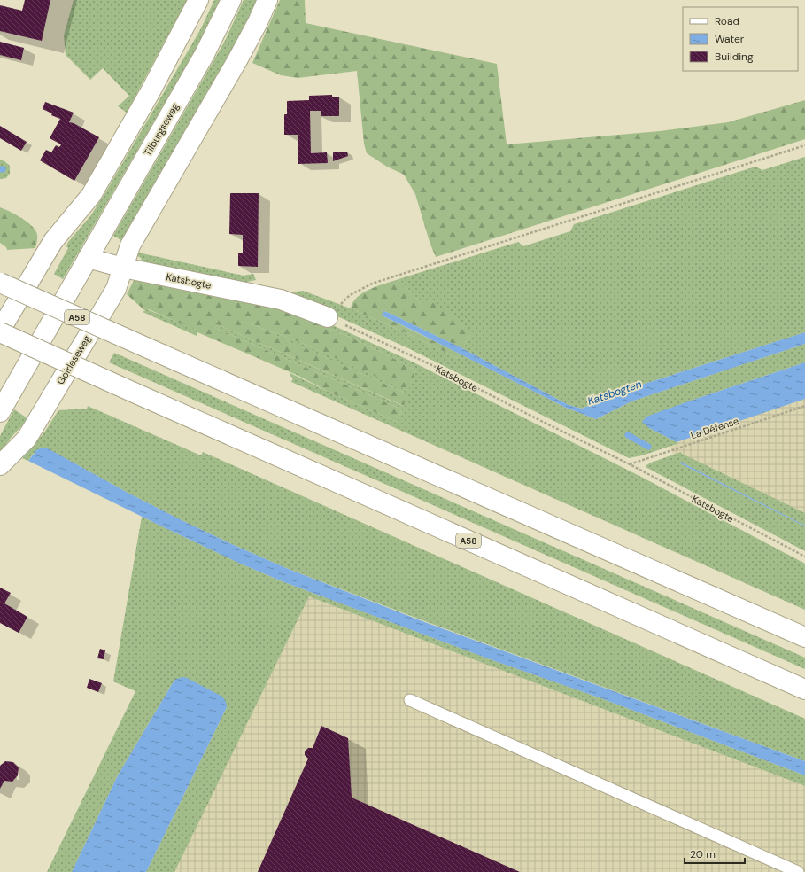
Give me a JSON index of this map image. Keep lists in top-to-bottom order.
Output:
{
  "streets": {
    "main road": [
      "Tilburgseweg",
      "Katsbogte",
      "A58",
      "Goirleseweg"
    ],
    "path": ["La Défense"]
  },
  "crossings": [
    ["Tilburgseweg", "Katsbogte"],
    ["Katsbogte", "Goirleseweg"],
    ["Katsbogte", "La Défense"]
  ],
  "water": ["Katsbogten"],
  "legend": ["Road", "Water", "Building"],
  "scale_bar": "20 m"
}
